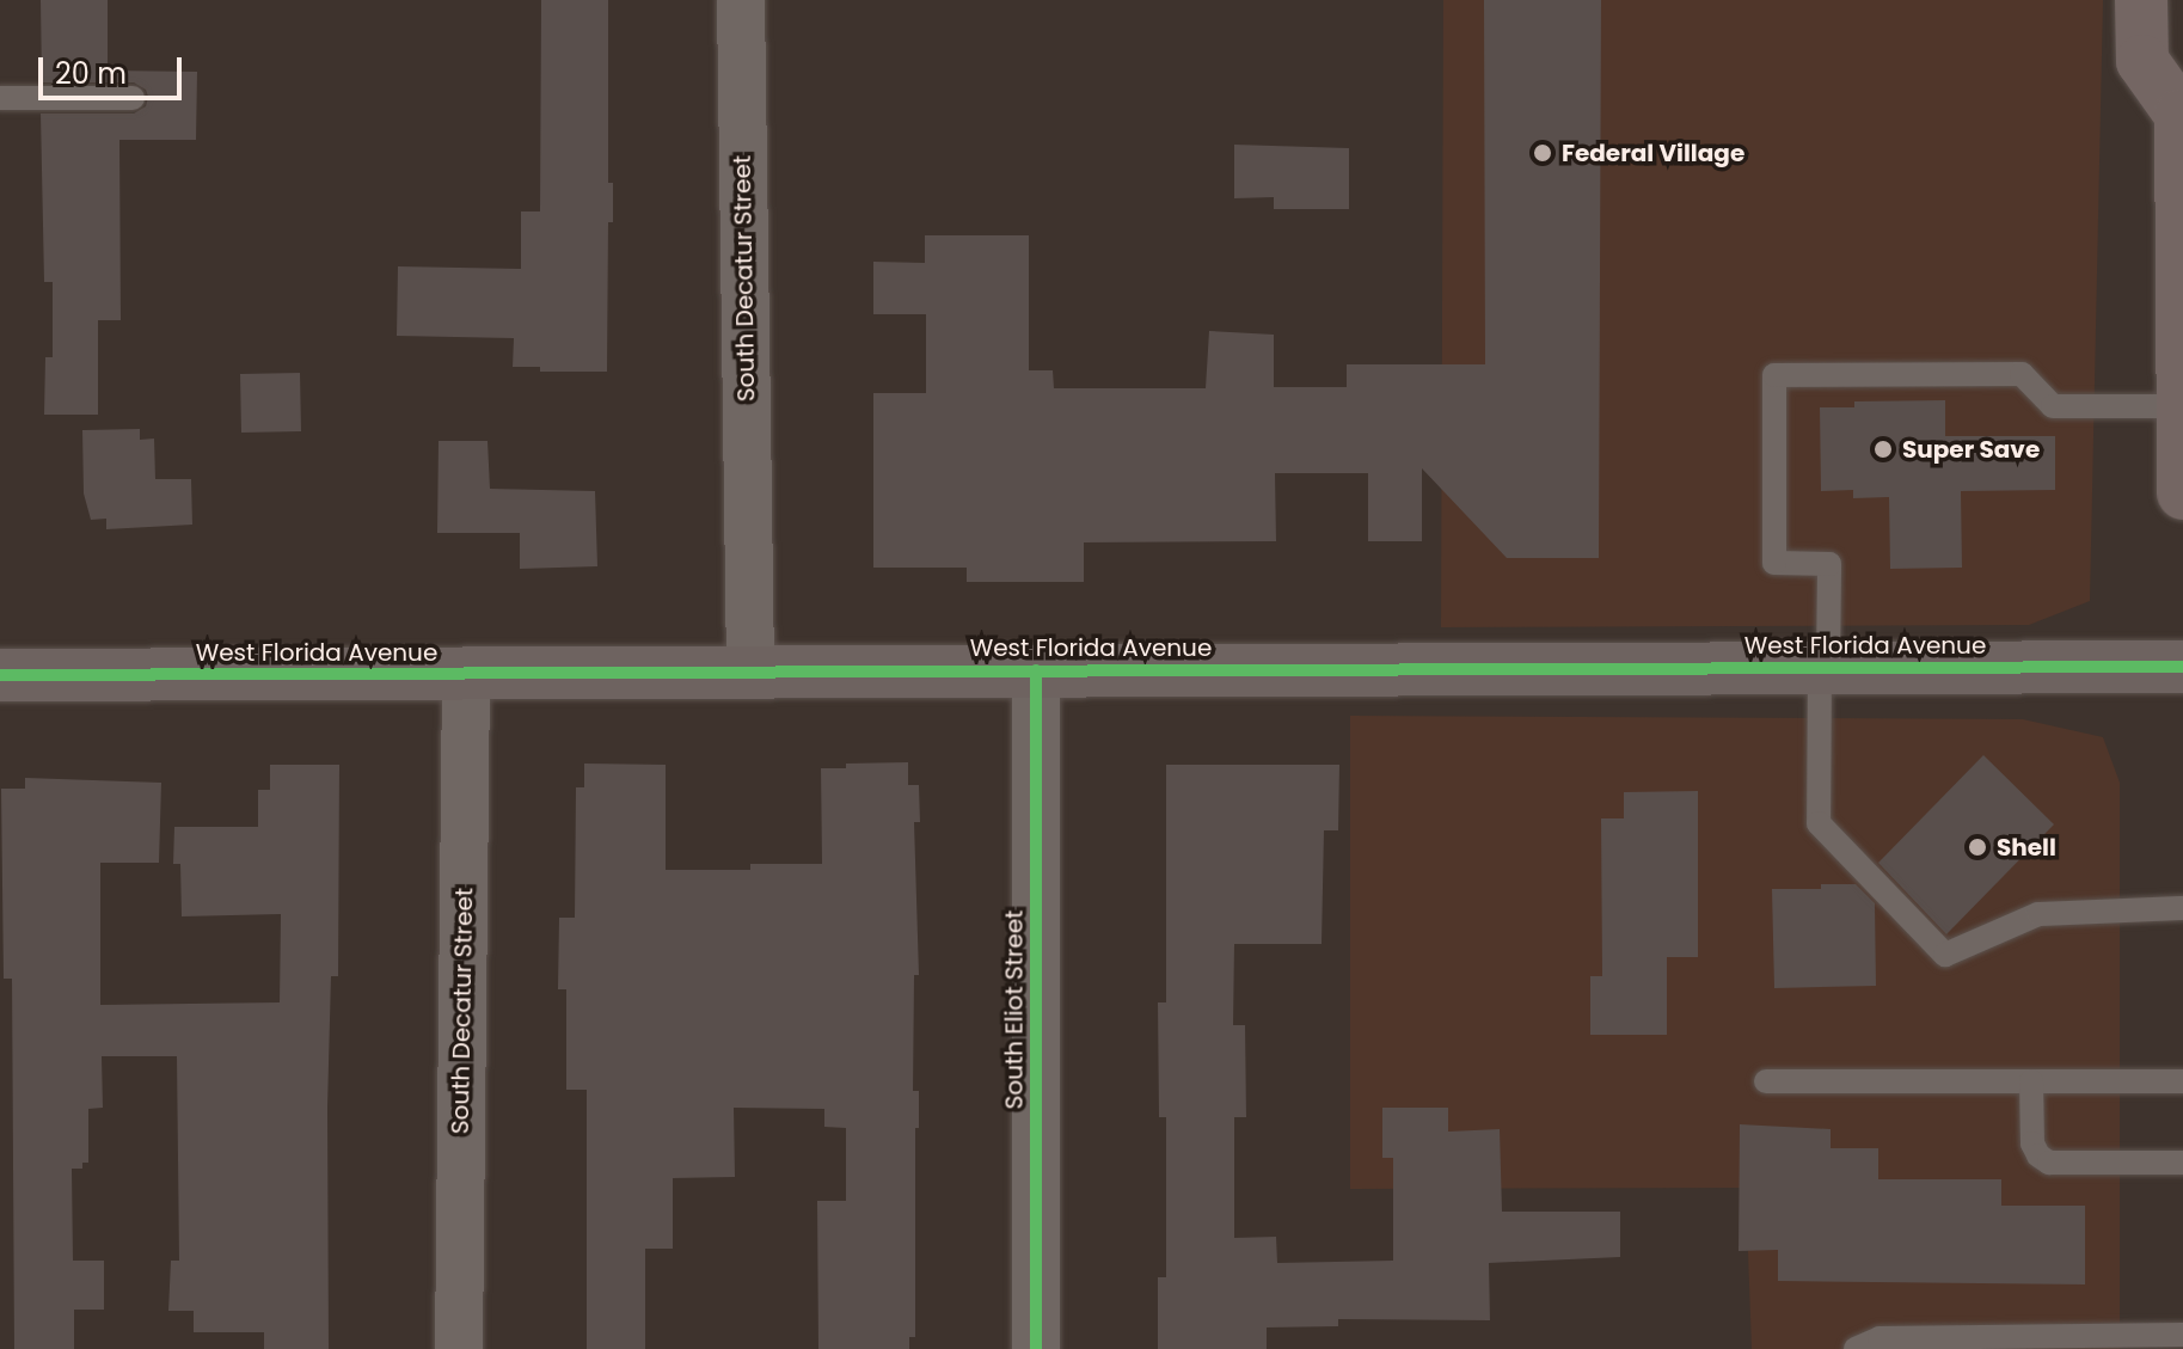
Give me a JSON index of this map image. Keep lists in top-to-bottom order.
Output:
{
  "streets": {
    "street": ["South Decatur Street", "West Florida Avenue", "South Eliot Street"]
  },
  "crossings": [
    ["South Decatur Street", "West Florida Avenue"],
    ["West Florida Avenue", "South Eliot Street"]
  ],
  "places": ["Federal Village", "Super Save", "Shell"],
  "scale_bar": "20 m"
}
